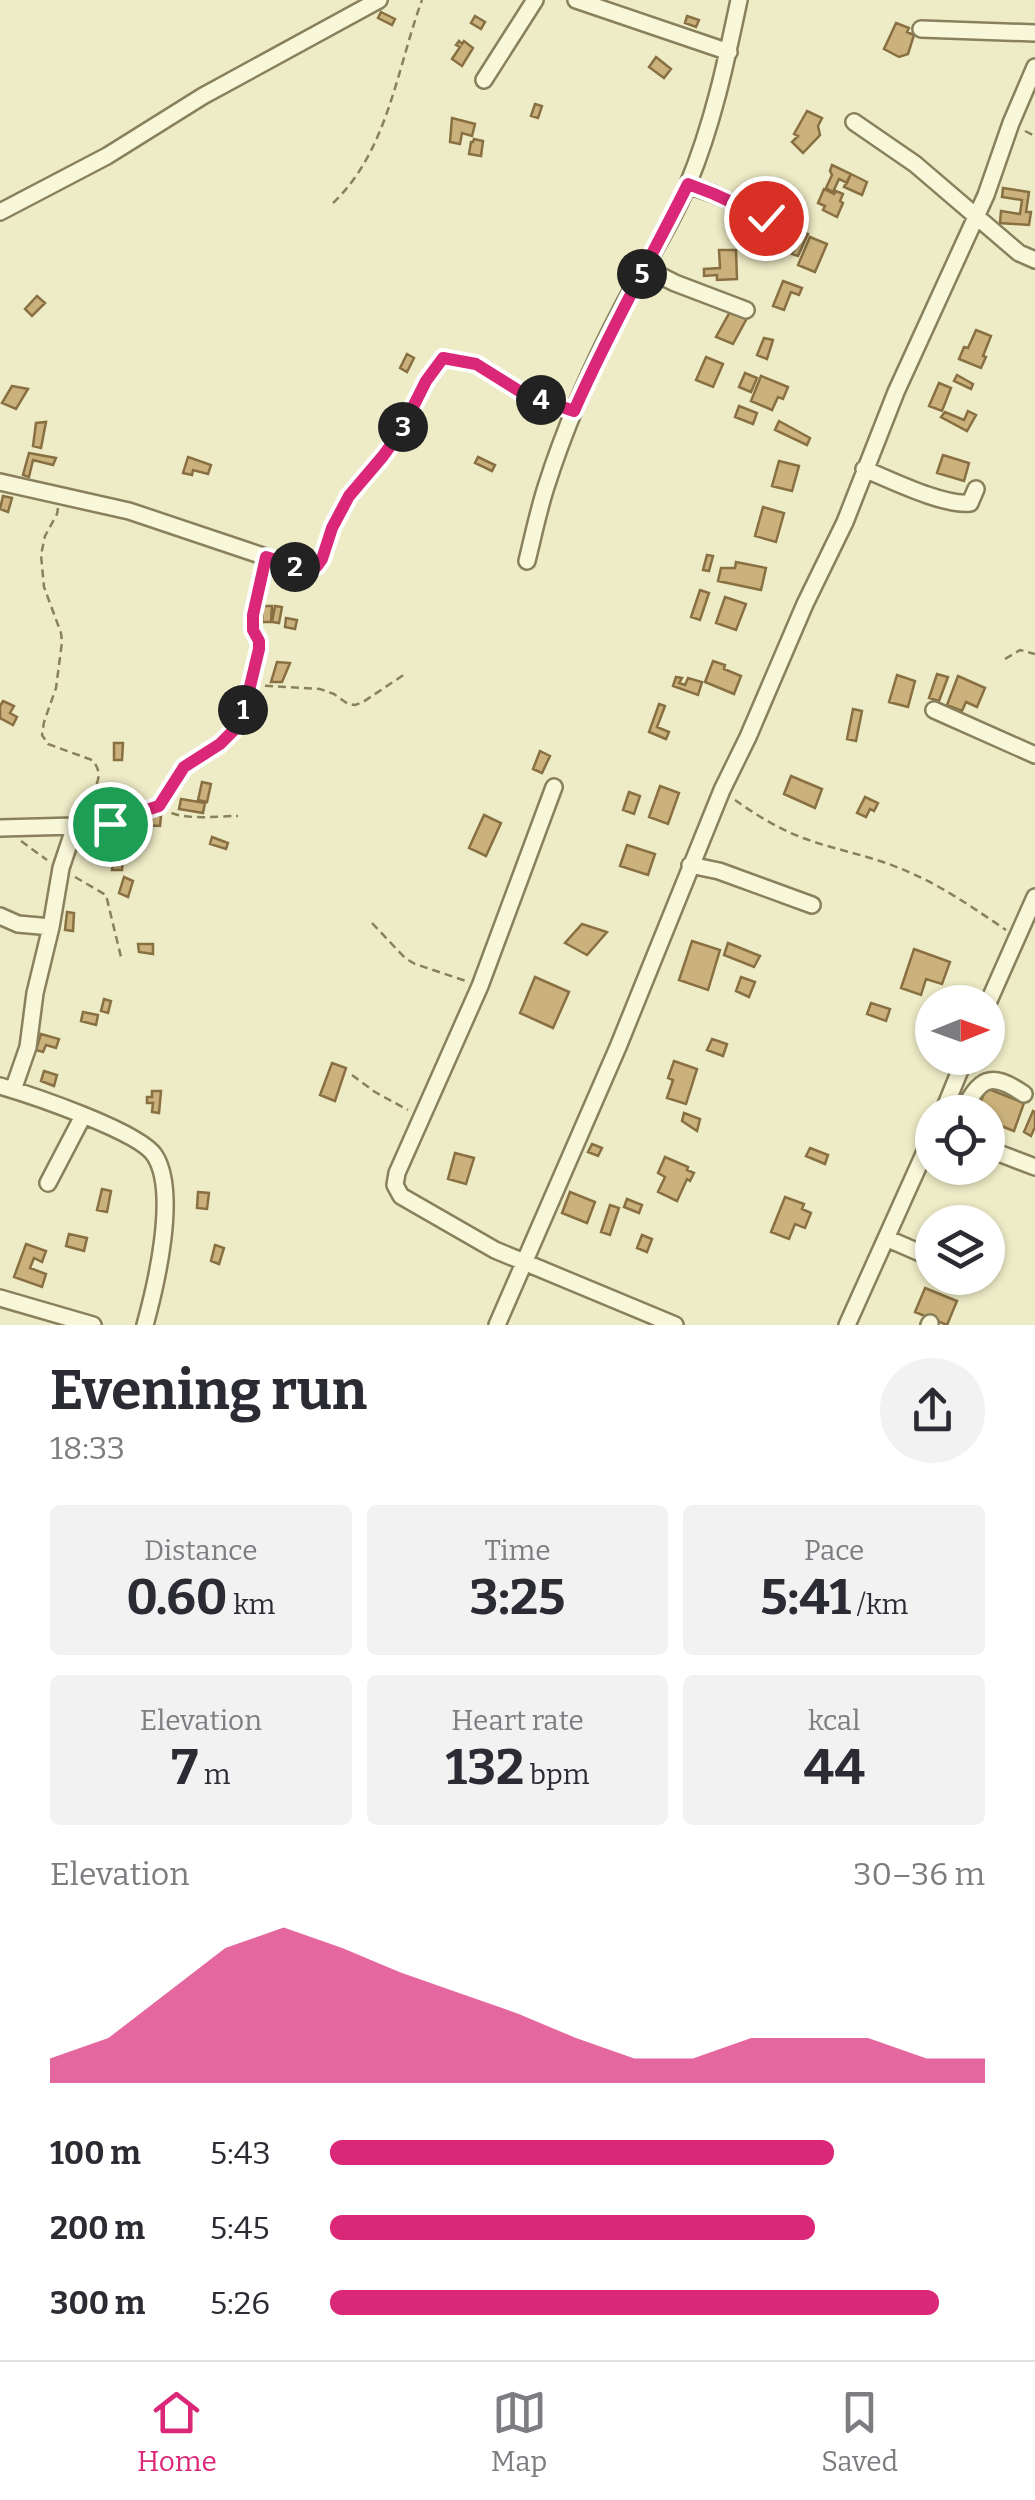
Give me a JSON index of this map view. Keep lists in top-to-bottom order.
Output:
{
  "north": "right",
  "page": {
    "pins": [
      "5",
      "4",
      "3",
      "2",
      "1"
    ],
    "heading": ["Evening run", "18:33"],
    "stats": [
      ["Distance", "0.60 km"],
      ["Time", "3:25"],
      ["Pace", "5:41 /km"],
      ["Elevation", "7 m"],
      ["Heart rate", "132 bpm"],
      ["kcal", "44"]
    ],
    "chart": ["Elevation", "30–36 m"],
    "list": [
      {
        "name": "100 m",
        "note": "5:43"
      },
      {
        "name": "200 m",
        "note": "5:45"
      },
      {
        "name": "300 m",
        "note": "5:26"
      }
    ],
    "tabs": ["Home", "Map", "Saved"]
  }
}
